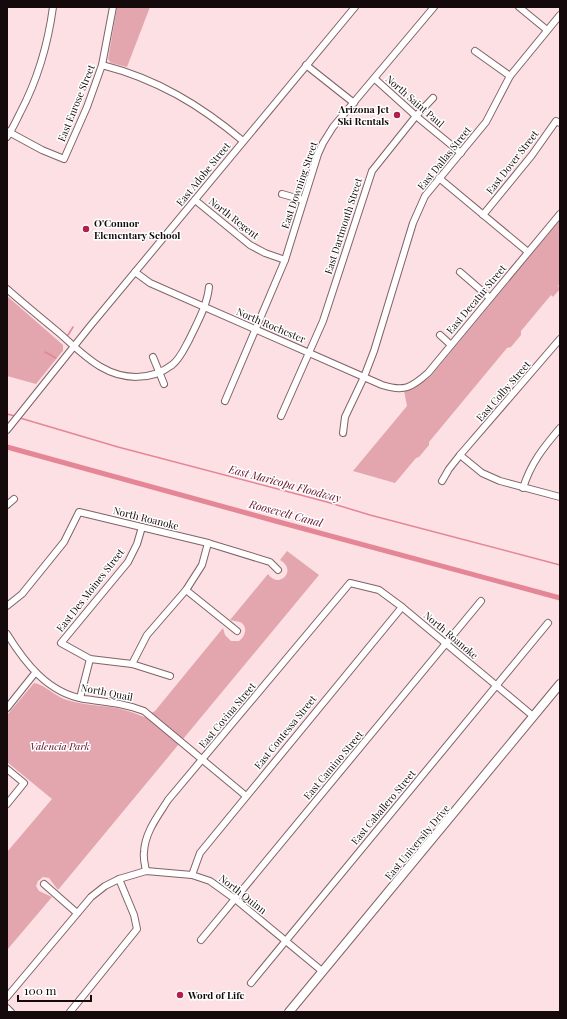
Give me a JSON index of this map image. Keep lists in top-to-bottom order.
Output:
{
  "streets": {
    "main road": ["East University Drive"],
    "street": [
      "North Saint Paul",
      "East Enrose Street",
      "East Dallas Street",
      "East Dover Street",
      "East Adobe Street",
      "East Downing Street",
      "North Regent",
      "East Dartmouth Street",
      "East Decatur Street",
      "North Rochester",
      "East Colby Street",
      "North Roanoke",
      "East Des Moines Street",
      "North Quail",
      "East Covina Street",
      "East Contessa Street",
      "East Camino Street",
      "East Caballero Street",
      "North Quinn"
    ]
  },
  "crossings": [
    ["North Saint Paul", "East Dallas Street"],
    ["North Saint Paul", "East Downing Street"],
    ["North Saint Paul", "East Dartmouth Street"],
    ["East Dallas Street", "North Rochester"],
    ["East Adobe Street", "North Regent"],
    ["East Adobe Street", "North Rochester"],
    ["East Downing Street", "North Regent"],
    ["East Downing Street", "North Rochester"],
    ["East Dartmouth Street", "North Rochester"],
    ["East Decatur Street", "North Rochester"],
    ["North Roanoke", "East Des Moines Street"],
    ["North Roanoke", "East Covina Street"],
    ["North Roanoke", "East Contessa Street"],
    ["North Roanoke", "East Camino Street"],
    ["North Roanoke", "East Caballero Street"],
    ["North Roanoke", "East University Drive"],
    ["North Quail", "East Covina Street"],
    ["North Quail", "East Contessa Street"],
    ["East Covina Street", "North Quinn"],
    ["East Contessa Street", "North Quinn"],
    ["East Camino Street", "North Quinn"],
    ["East Caballero Street", "North Quinn"],
    ["East University Drive", "North Quinn"]
  ],
  "water": ["East Maricopa Floodway", "Roosevelt Canal"],
  "parks": ["Valencia Park"],
  "places": ["Arizona Jet Ski Rentals", "O'Connor Elementary School", "Word of Life"],
  "scale_bar": "100 m"
}
